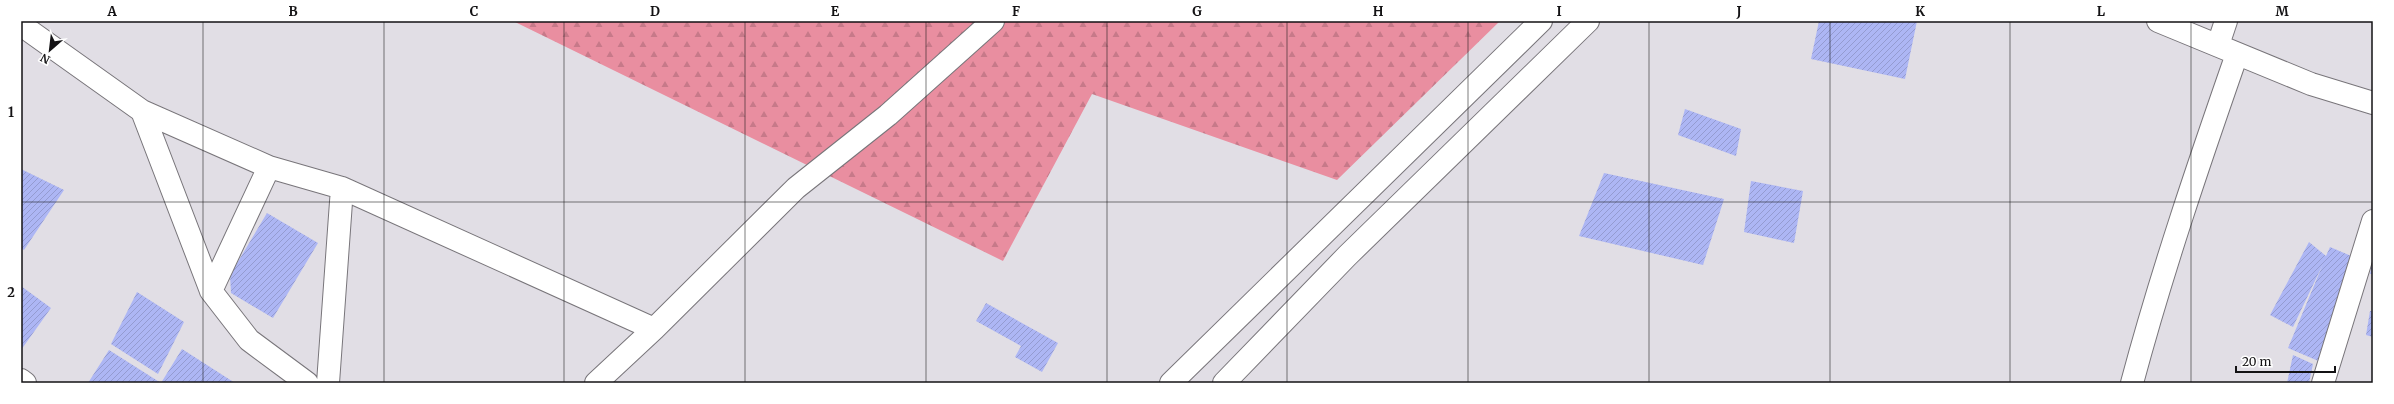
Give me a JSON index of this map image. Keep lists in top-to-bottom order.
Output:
{
  "scale_bar": "20 m",
  "north": "bottom left",
  "grid": {
    "columns": [
      "A",
      "B",
      "C",
      "D",
      "E",
      "F",
      "G",
      "H",
      "I",
      "J",
      "K",
      "L",
      "M"
    ],
    "rows": ["1", "2"]
  }
}
